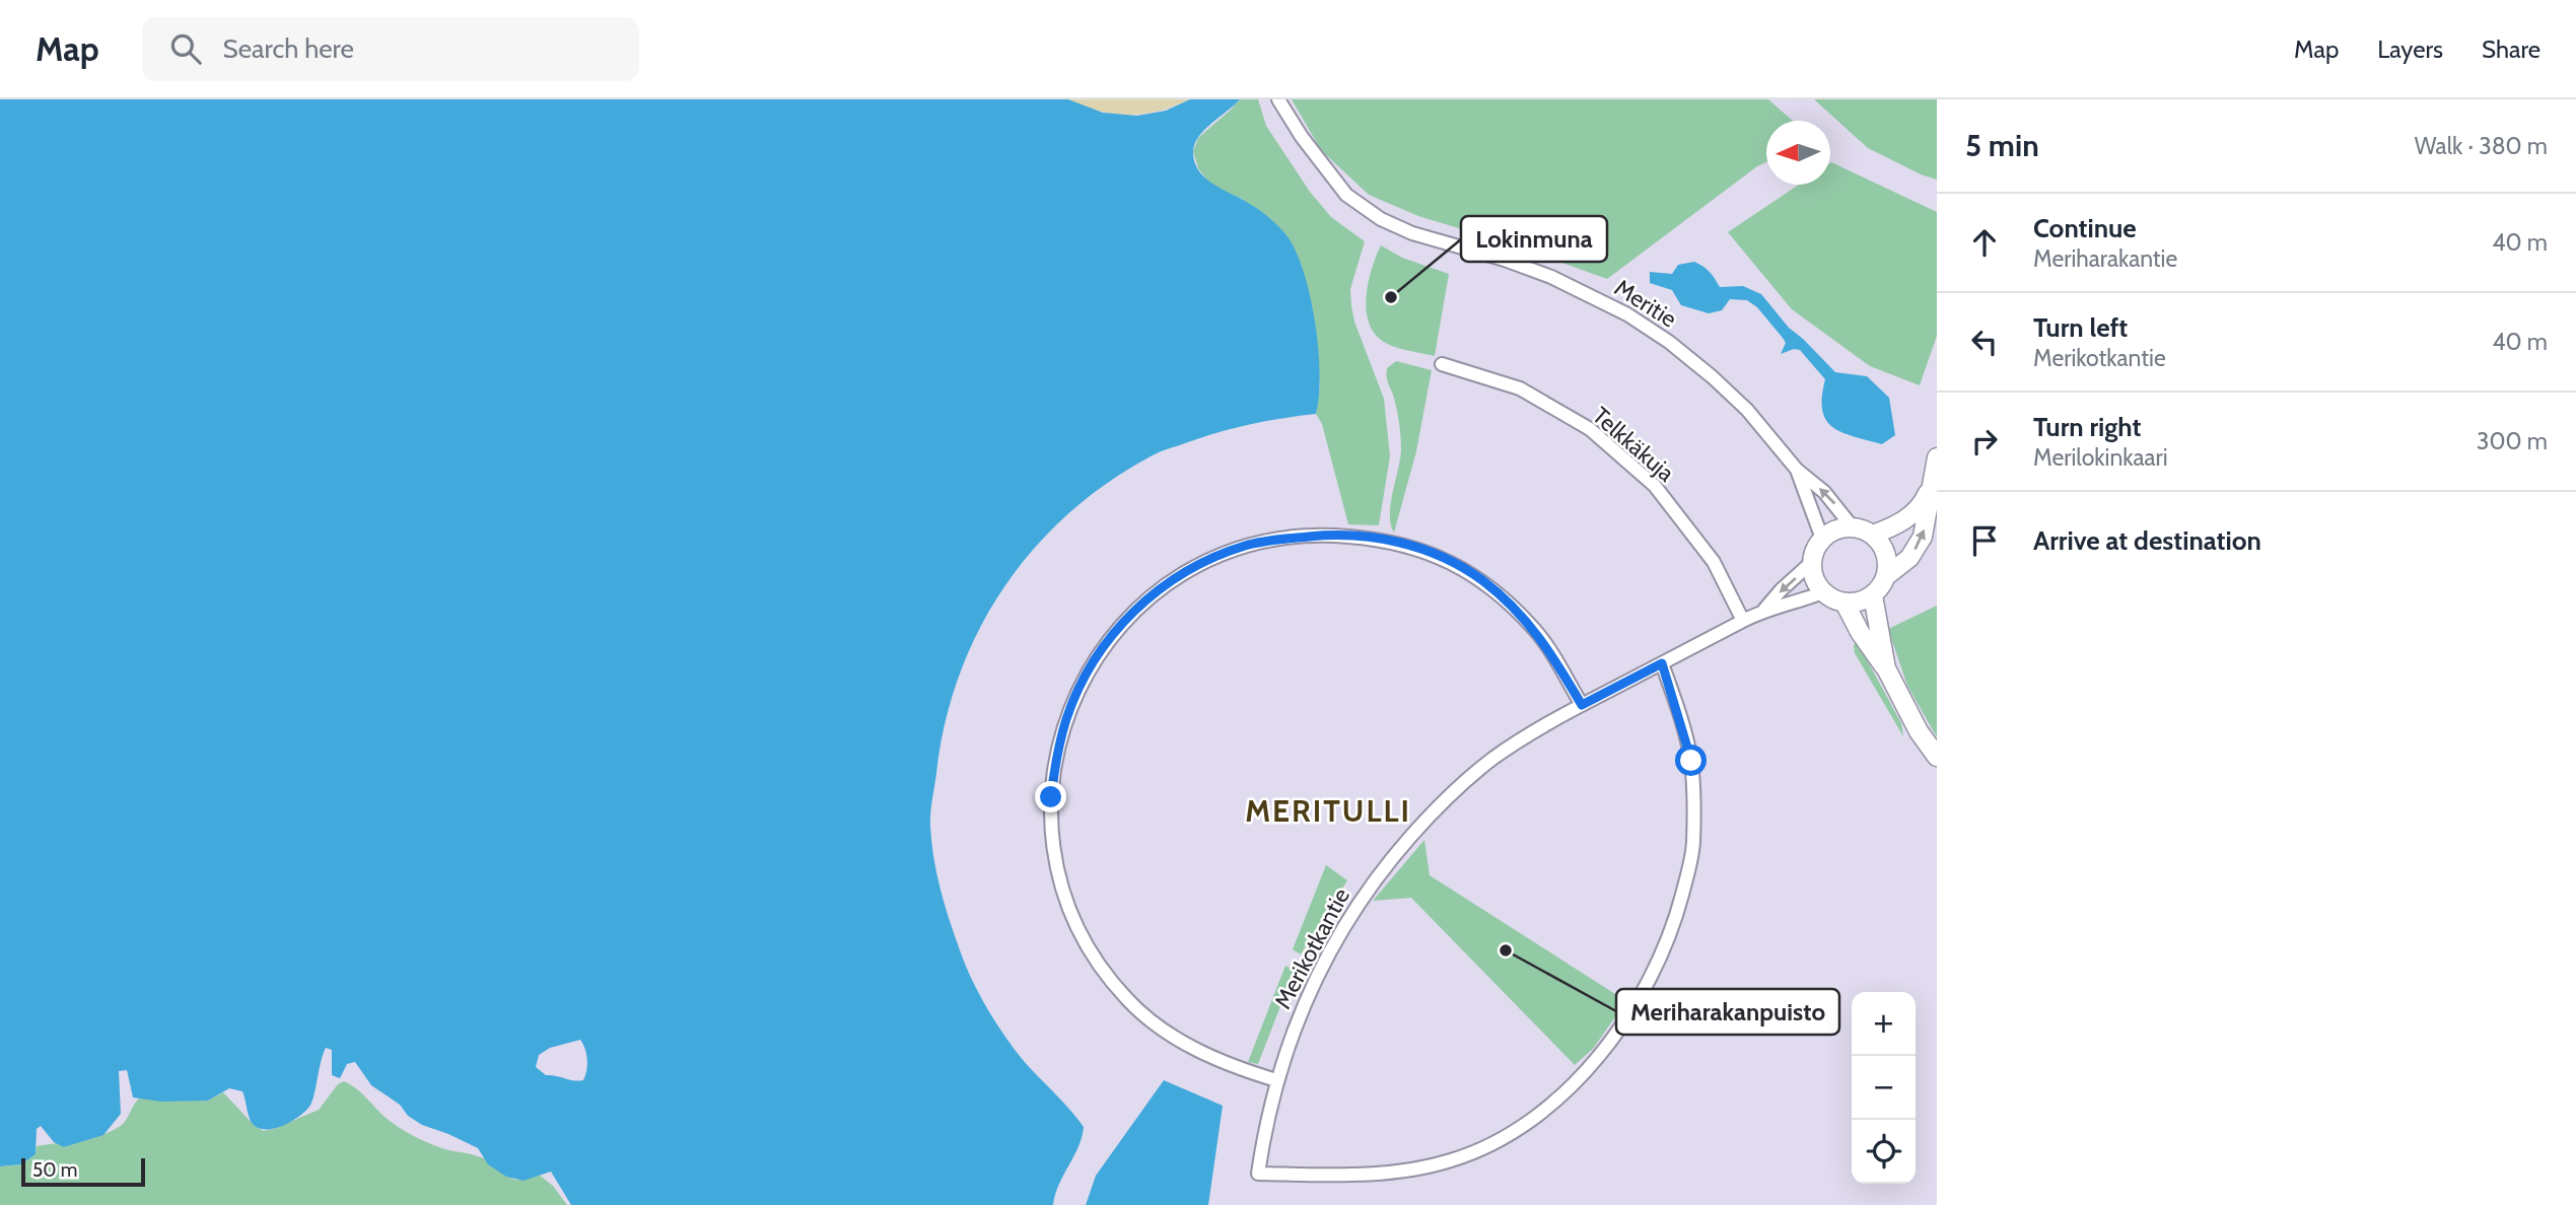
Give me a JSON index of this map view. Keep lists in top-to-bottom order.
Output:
{
  "streets": {
    "street": ["Meritie", "Telkkäkuja", "Merikotkantie"]
  },
  "crossings": [
    ["Meritie", "Merikotkantie"],
    ["Telkkäkuja", "Merikotkantie"]
  ],
  "districts": ["MERITULLI"],
  "places": ["Lokinmuna", "Meriharakanpuisto"],
  "scale_bar": "50 m",
  "north": "left",
  "page": {
    "header": "Map",
    "search": "Search here",
    "nav": ["Map", "Layers", "Share"],
    "heading": ["5 min", "Walk · 380 m"],
    "list": [
      ["Continue", "Meriharakantie", "40 m"],
      ["Turn left", "Merikotkantie", "40 m"],
      ["Turn right", "Merilokinkaari", "300 m"],
      "Arrive at destination"
    ],
    "map_buttons": ["+", "−"],
    "scale": "50 m"
  }
}
